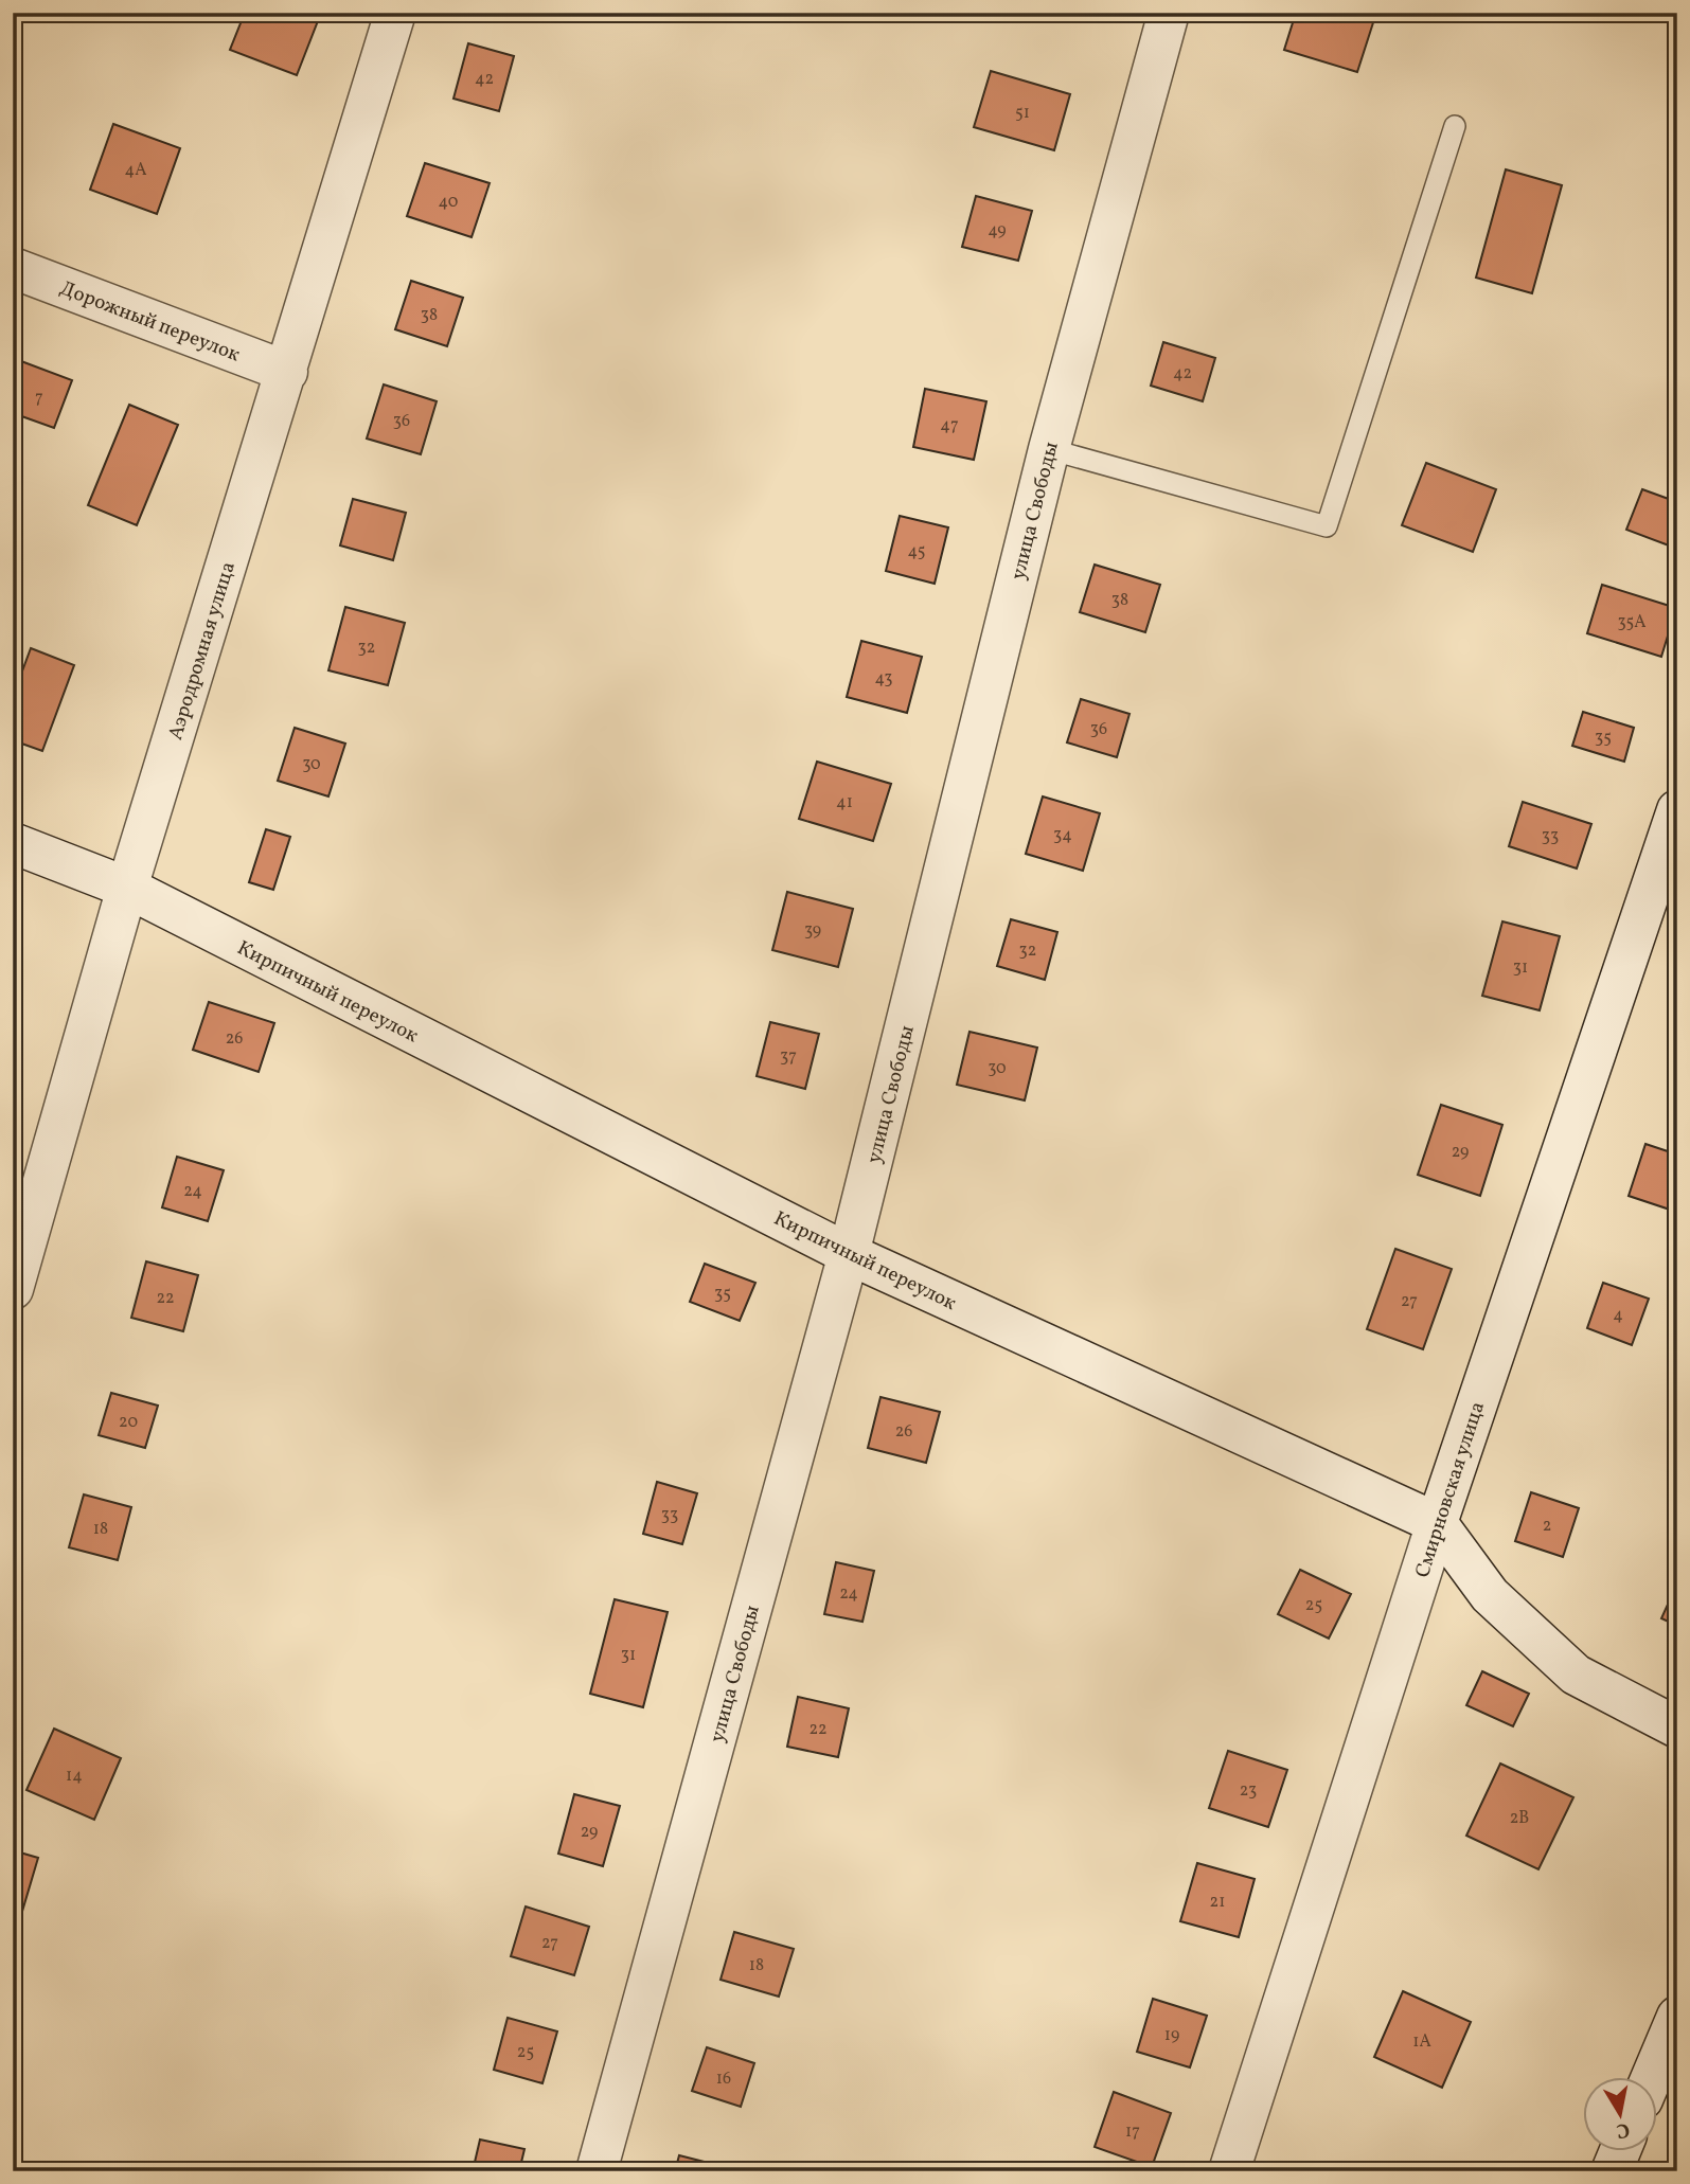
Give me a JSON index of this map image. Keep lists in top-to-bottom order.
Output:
{
  "streets": {
    "street": [
      "Дорожный переулок",
      "улица Свободы",
      "Аэродромная улица",
      "Кирпичный переулок",
      "Смирновская улица"
    ]
  },
  "crossings": [
    ["Дорожный переулок", "Аэродромная улица"],
    ["улица Свободы", "Кирпичный переулок"],
    ["Аэродромная улица", "Кирпичный переулок"],
    ["Кирпичный переулок", "Смирновская улица"]
  ],
  "house_numbers": [
    "42",
    "51",
    "4А",
    "40",
    "49",
    "38",
    "42",
    "7",
    "36",
    "47",
    "45",
    "38",
    "35А",
    "32",
    "43",
    "36",
    "35",
    "30",
    "41",
    "34",
    "33",
    "39",
    "32",
    "31",
    "26",
    "37",
    "30",
    "29",
    "24",
    "35",
    "22",
    "27",
    "4",
    "20",
    "26",
    "33",
    "2",
    "18",
    "24",
    "25",
    "31",
    "22",
    "14",
    "23",
    "2В",
    "29",
    "21",
    "27",
    "18",
    "19",
    "1А",
    "25",
    "16",
    "17"
  ],
  "north": "bottom"
}
